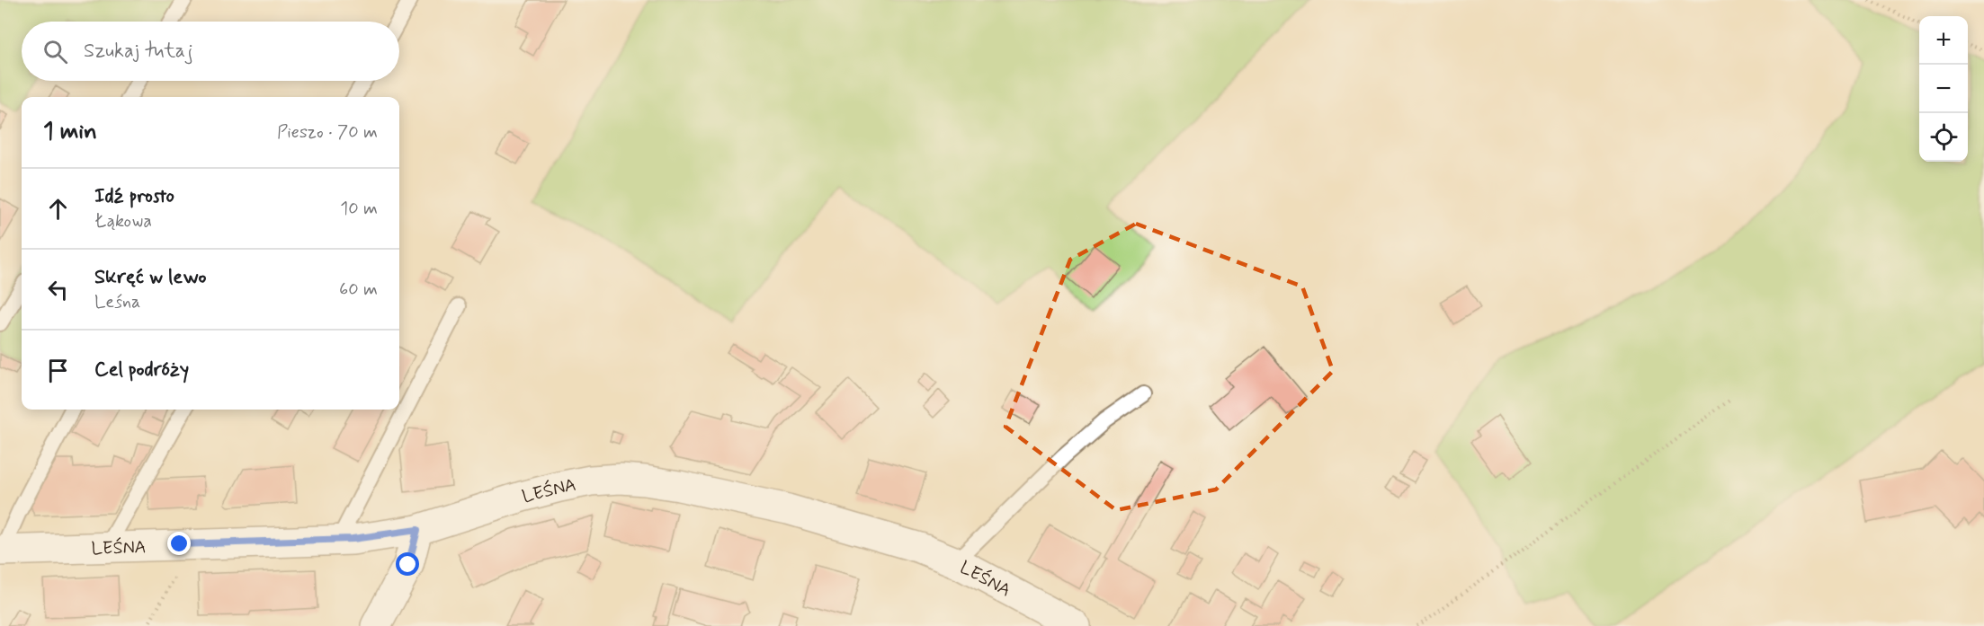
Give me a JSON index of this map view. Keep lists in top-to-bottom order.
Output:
{
  "streets": {
    "street": ["LEŚNA"]
  },
  "page": {
    "map_buttons": ["+", "−"],
    "search": "Szukaj tutaj",
    "heading": ["1 min", "Pieszo · 70 m"],
    "list": [
      ["Idź prosto", "Łąkowa", "10 m"],
      ["Skręć w lewo", "Leśna", "60 m"],
      "Cel podróży"
    ]
  }
}
